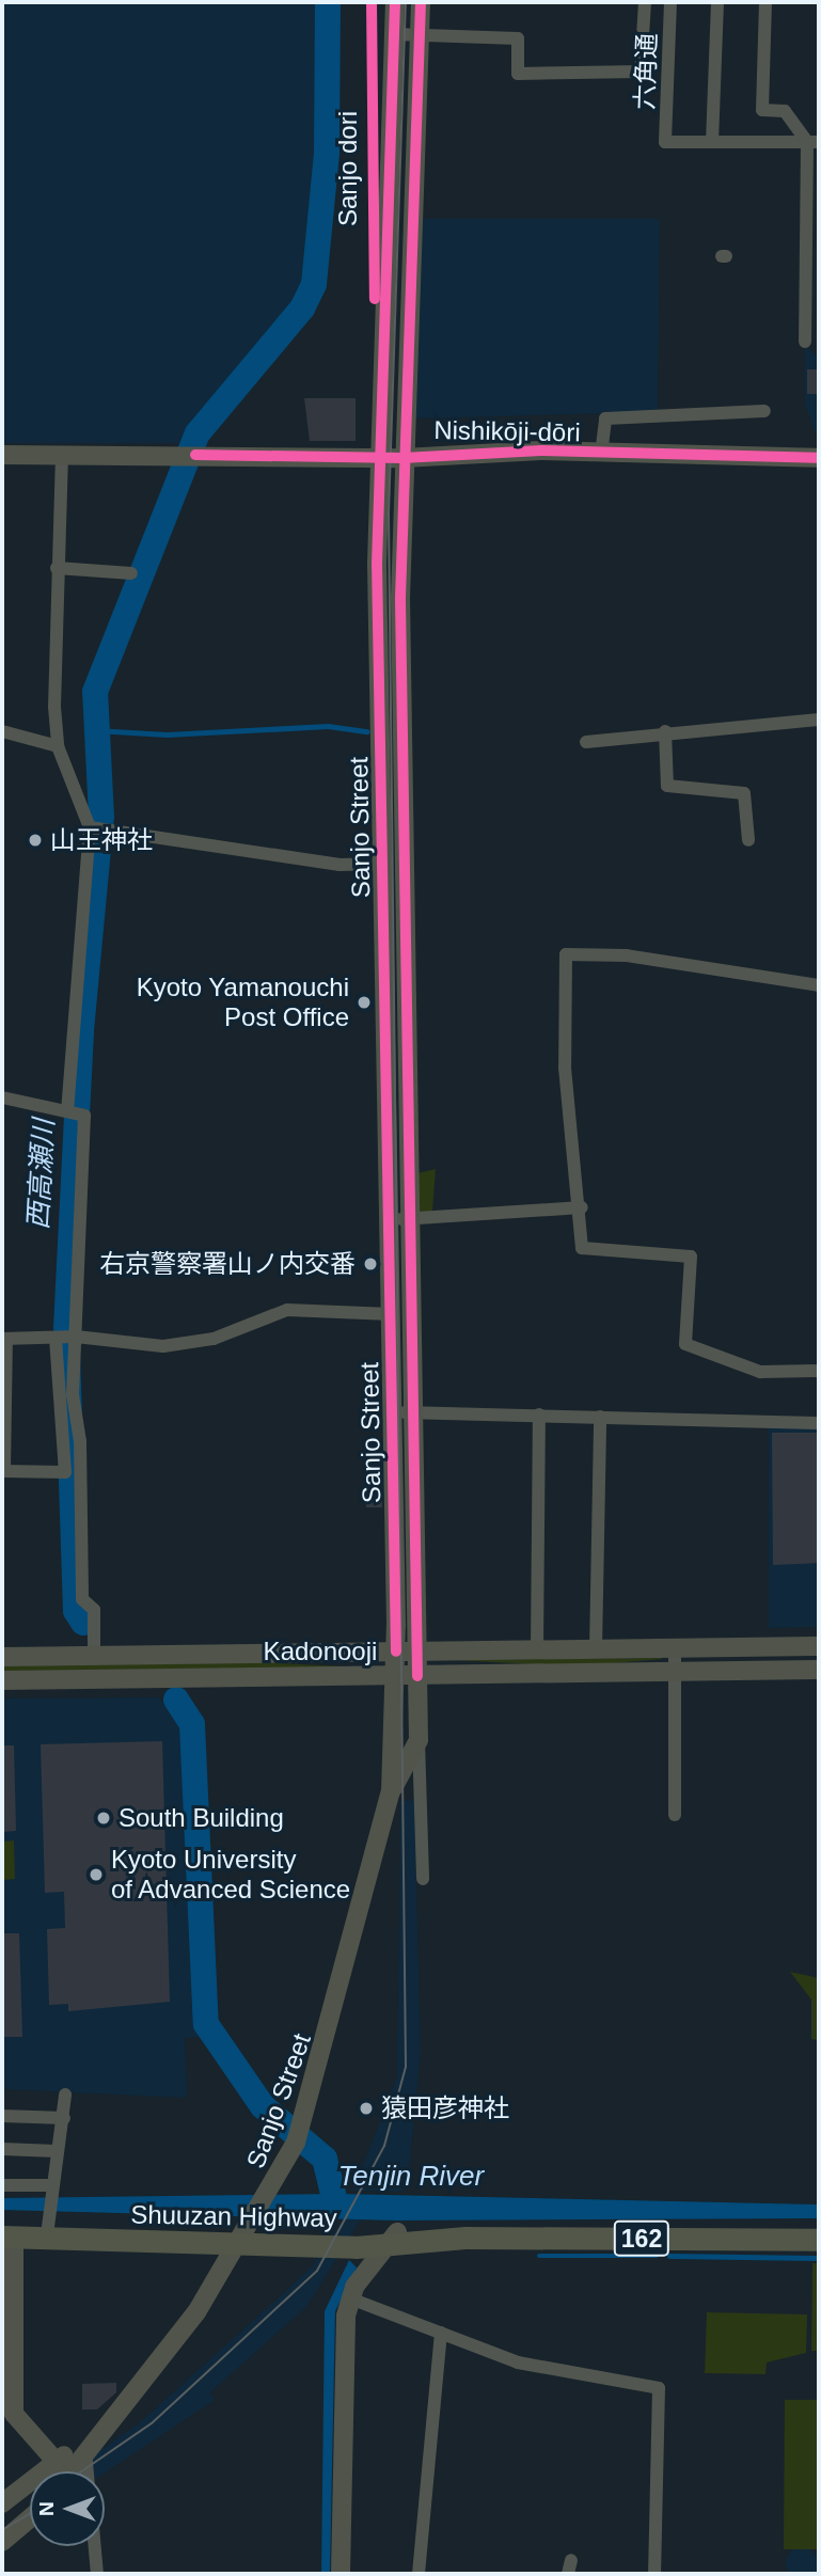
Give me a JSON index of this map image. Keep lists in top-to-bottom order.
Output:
{
  "streets": {
    "highway": ["Shuuzan Highway", "162"],
    "main road": ["Nishikōji-dōri", "Sanjo Street", "Kadonooji"],
    "street": ["六角通"],
    "cycle path": ["Sanjo dori"]
  },
  "crossings": [
    ["Nishikōji-dōri", "Sanjo Street"],
    ["Sanjo Street", "Kadonooji"],
    ["Sanjo Street", "Shuuzan Highway"]
  ],
  "water": ["西高瀬川", "Tenjin River"],
  "places": [
    "山王神社",
    "Kyoto Yamanouchi Post Office",
    "右京警察署山ノ内交番",
    "South Building",
    "Kyoto University of Advanced Science",
    "猿田彦神社"
  ],
  "north": "left"
}
